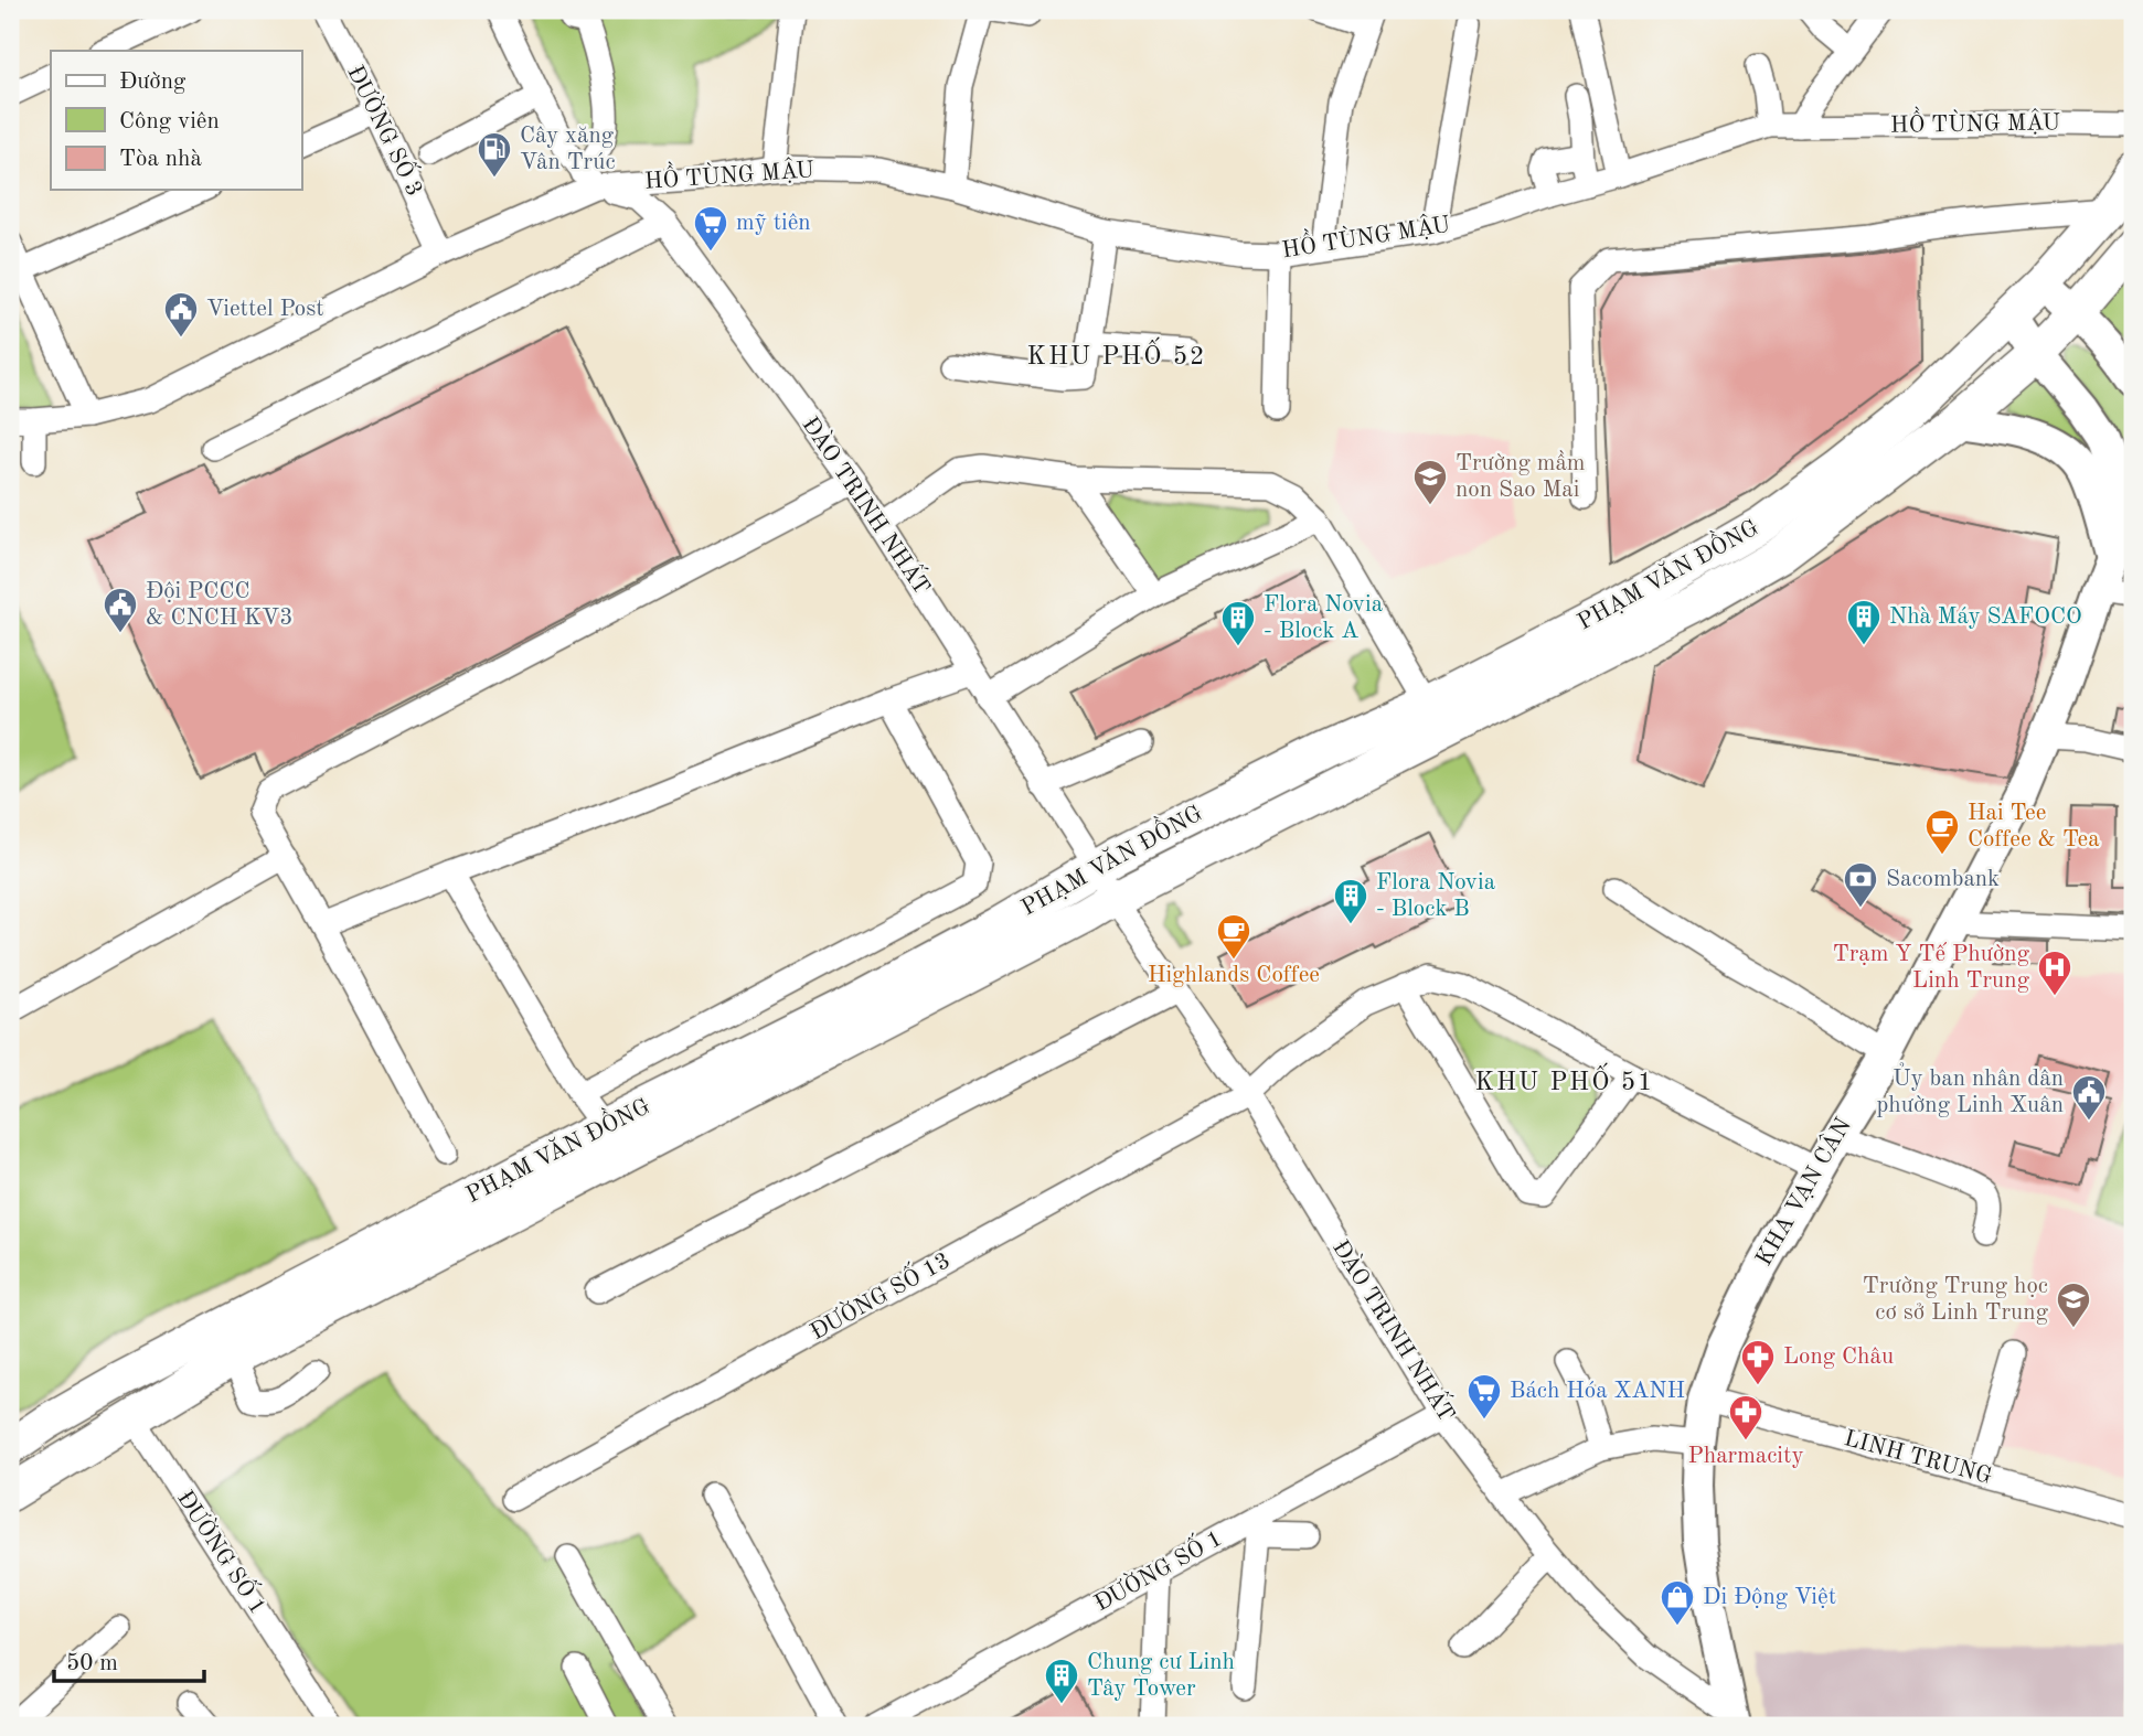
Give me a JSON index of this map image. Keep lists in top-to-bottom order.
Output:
{
  "streets": {
    "highway": ["PHẠM VĂN ĐỒNG"],
    "main road": ["KHA VẠN CÂN"],
    "street": [
      "HỒ TÙNG MẬU",
      "ĐƯỜNG SỐ 3",
      "ĐÀO TRINH NHẤT",
      "ĐƯỜNG SỐ 13",
      "LINH TRUNG",
      "ĐƯỜNG SỐ 1"
    ]
  },
  "crossings": [
    ["HỒ TÙNG MẬU", "ĐÀO TRINH NHẤT"],
    ["ĐÀO TRINH NHẤT", "PHẠM VĂN ĐỒNG"],
    ["ĐÀO TRINH NHẤT", "KHA VẠN CÂN"],
    ["ĐÀO TRINH NHẤT", "ĐƯỜNG SỐ 13"],
    ["ĐÀO TRINH NHẤT", "ĐƯỜNG SỐ 1"],
    ["PHẠM VĂN ĐỒNG", "KHA VẠN CÂN"],
    ["PHẠM VĂN ĐỒNG", "ĐƯỜNG SỐ 1"],
    ["KHA VẠN CÂN", "ĐƯỜNG SỐ 13"],
    ["KHA VẠN CÂN", "LINH TRUNG"]
  ],
  "districts": ["KHU PHỐ 52", "KHU PHỐ 51"],
  "places": {
    "fuel station": ["Cây xăng Vân Trúc"],
    "supermarket": ["mỹ tiên", "Bách Hóa XANH"],
    "public building": ["Viettel Post", "Đội PCCC & CNCH KV3", "Ủy ban nhân dân phường Linh Xuân"],
    "school or university": ["Trường mầm non Sao Mai", "Trường Trung học cơ sở Linh Trung"],
    "building": [
      "Nhà Máy SAFOCO",
      "Flora Novia - Block A",
      "Flora Novia - Block B",
      "Chung cư Linh Tây Tower"
    ],
    "cafe": ["Hai Tee Coffee & Tea", "Highlands Coffee"],
    "bank": ["Sacombank"],
    "hospital": ["Trạm Y Tế Phường Linh Trung"],
    "pharmacy": ["Long Châu", "Pharmacity"],
    "shop": ["Di Động Việt"]
  },
  "legend": ["Đường", "Công viên", "Tòa nhà"],
  "scale_bar": "50 m"
}
